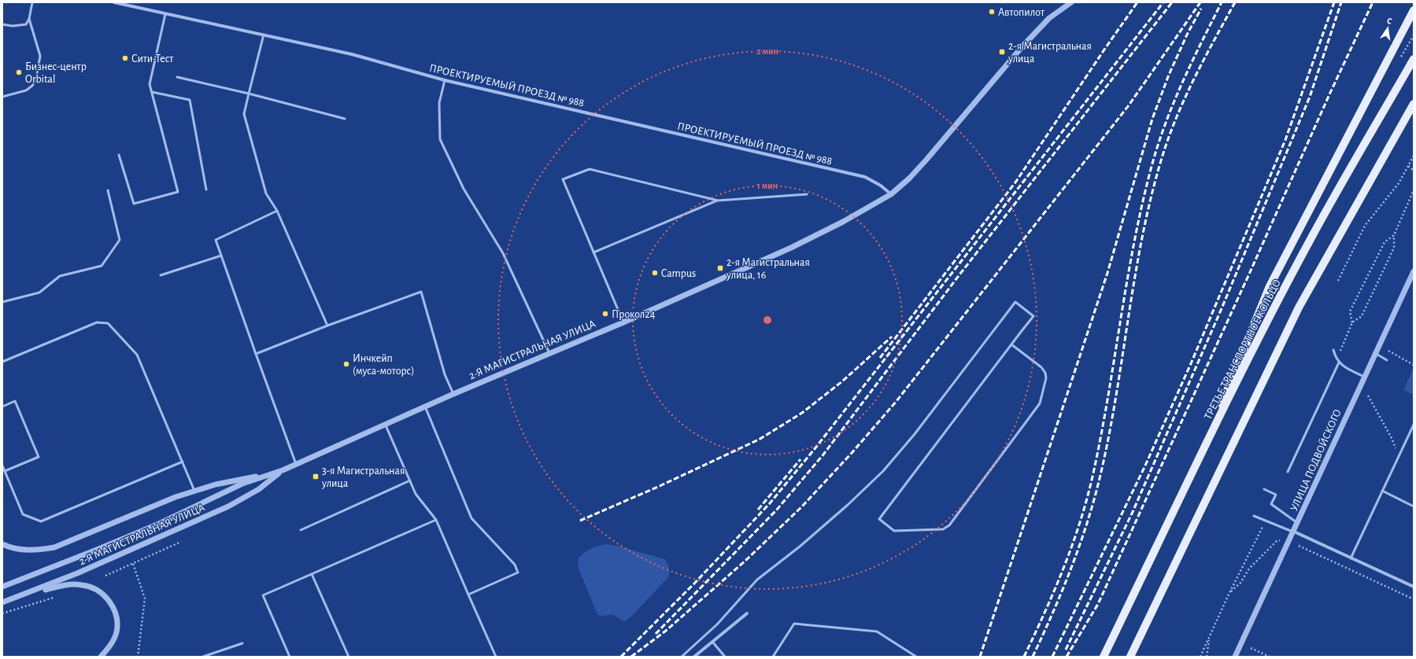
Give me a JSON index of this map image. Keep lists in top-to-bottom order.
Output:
{
  "streets": {
    "main road": ["ТРЕТЬЕ ТРАНСПОРТНОЕ КОЛЬЦО"],
    "street": ["ПРОЕКТИРУЕМЫЙ ПРОЕЗД № 988", "2-Я МАГИСТРАЛЬНАЯ УЛИЦА", "УЛИЦА ПОДВОЙСКОГО"]
  },
  "crossings": [
    ["ПРОЕКТИРУЕМЫЙ ПРОЕЗД № 988", "2-Я МАГИСТРАЛЬНАЯ УЛИЦА"]
  ],
  "places": {
    "other": [
      "Автопилот",
      "Сити-Тест",
      "Бизнес-центр Orbital",
      "Campus",
      "Прокол24",
      "Инчкейп (муса-моторс)"
    ],
    "transit": ["2-я Магистральная улица", "2-я Магистральная улица, 16", "3-я Магистральная улица"]
  },
  "north": "top",
  "rings": ["2 мин", "1 мин"]
}
